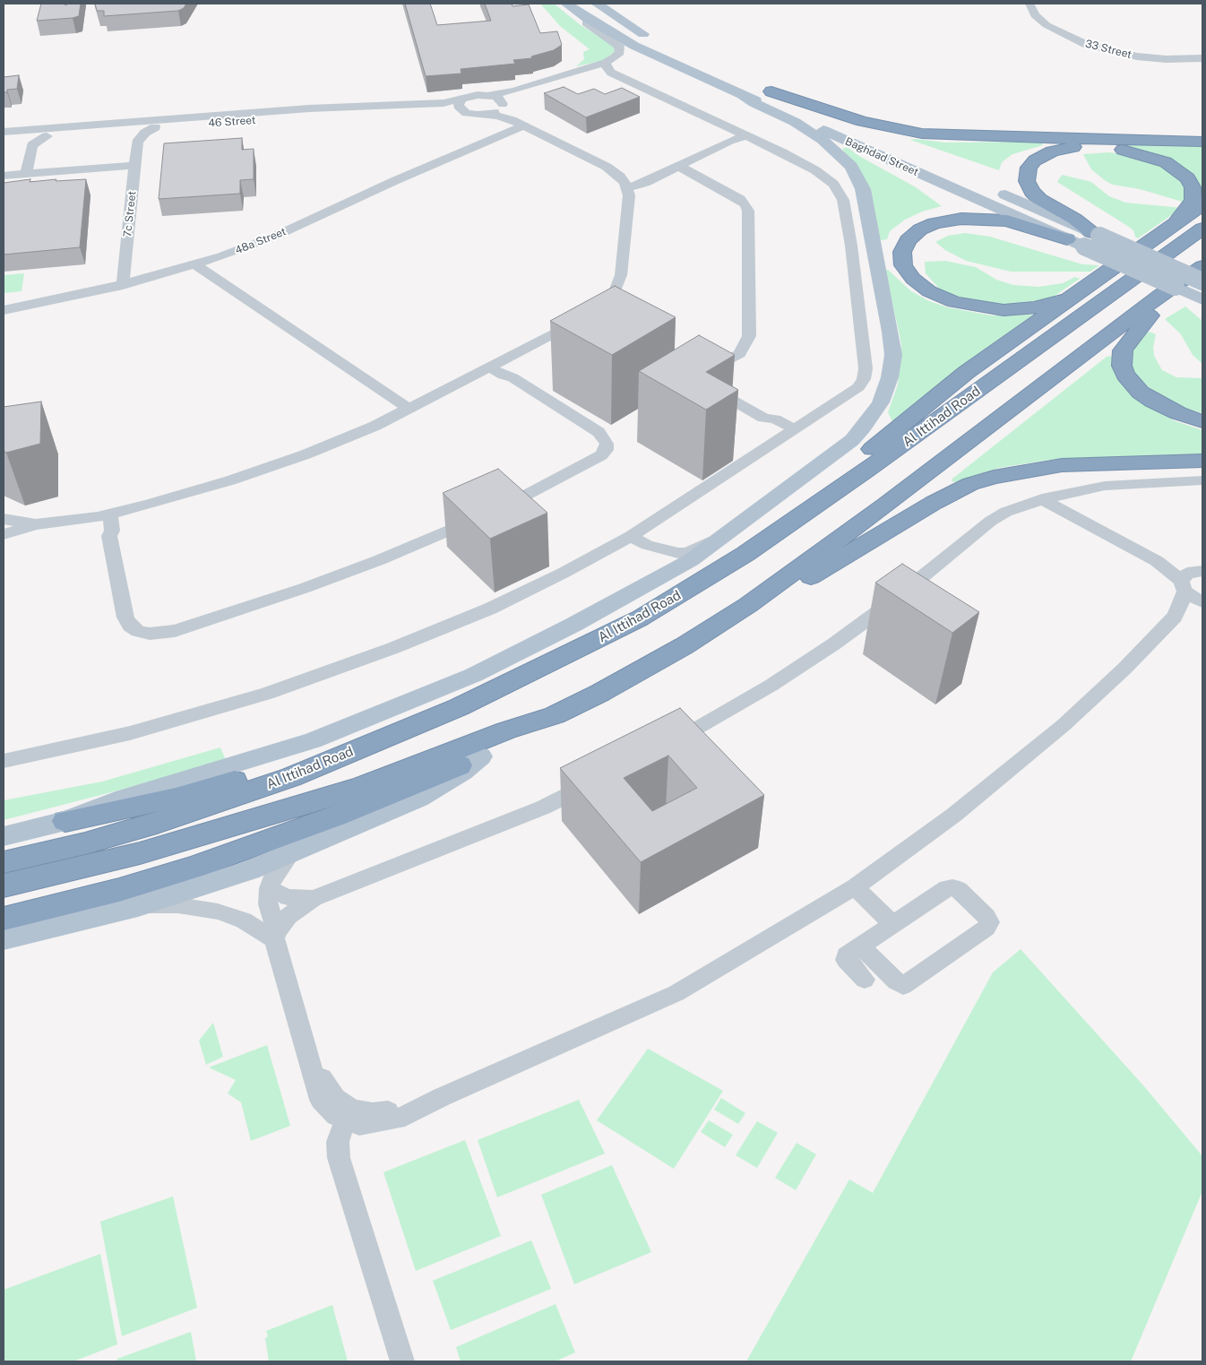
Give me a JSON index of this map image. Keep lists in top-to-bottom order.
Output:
{
  "streets": {
    "highway": ["Al Ittihad Road"],
    "main road": ["Baghdad Street"],
    "street": [
      "33 Street",
      "46 Street",
      "7c Street",
      "48a Street"
    ]
  },
  "crossings": [
    ["7c Street", "48a Street"]
  ]
}
